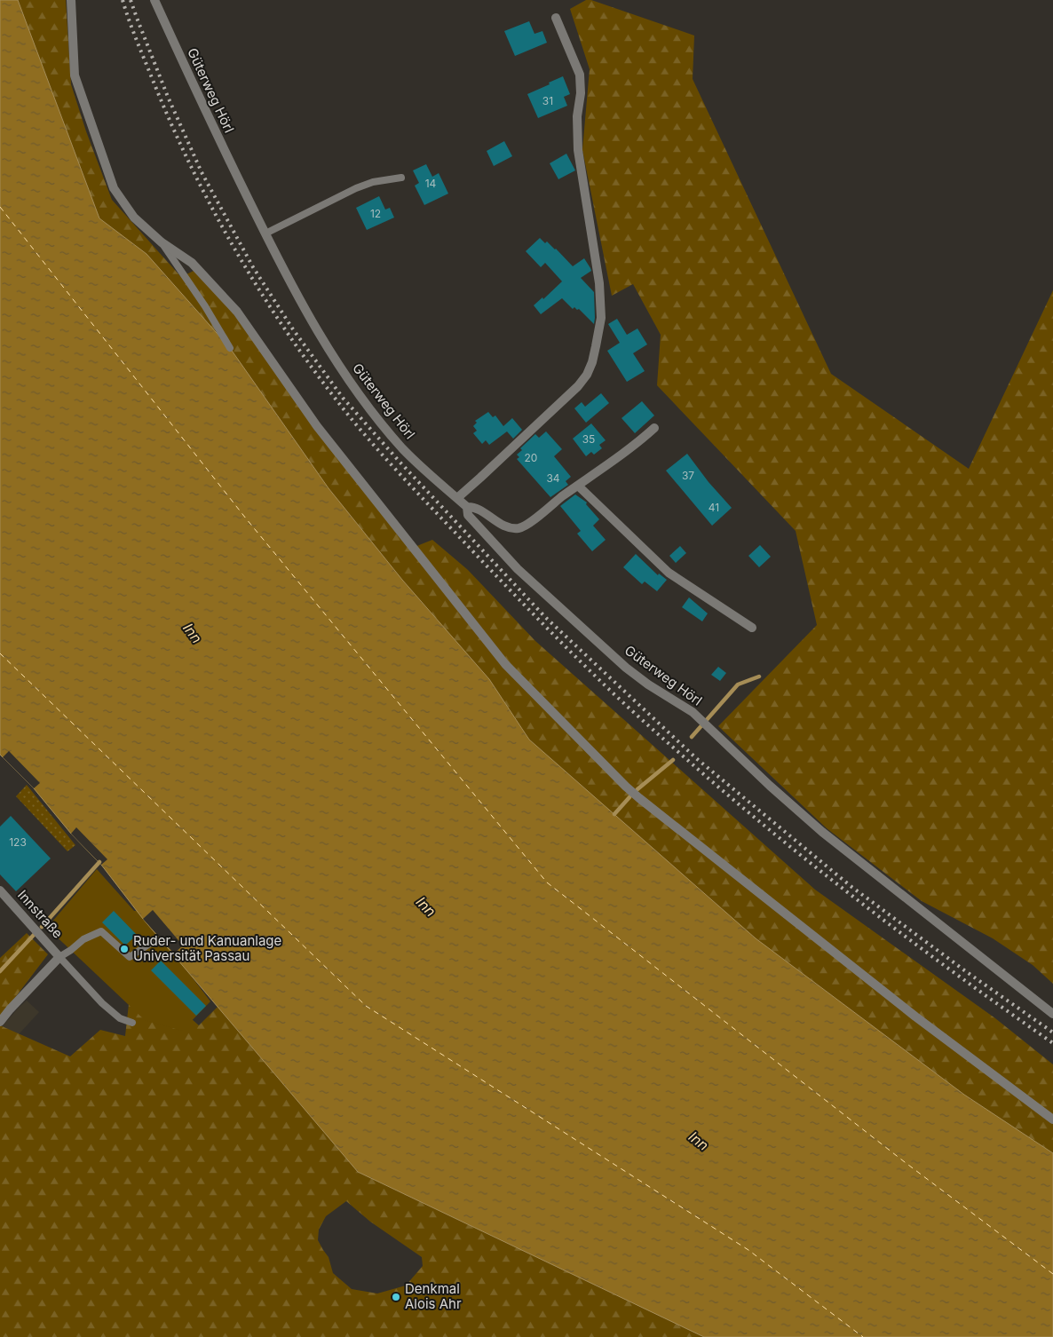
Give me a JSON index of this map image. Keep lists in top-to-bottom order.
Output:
{
  "streets": {
    "street": ["Güterweg Hörl", "Innstraße"]
  },
  "water": ["Inn"],
  "places": ["Ruder- und Kanuanlage Universität Passau", "Denkmal Alois Ahr"],
  "house_numbers": [
    "31",
    "14",
    "12",
    "35",
    "20",
    "37",
    "34",
    "41",
    "123"
  ]
}
